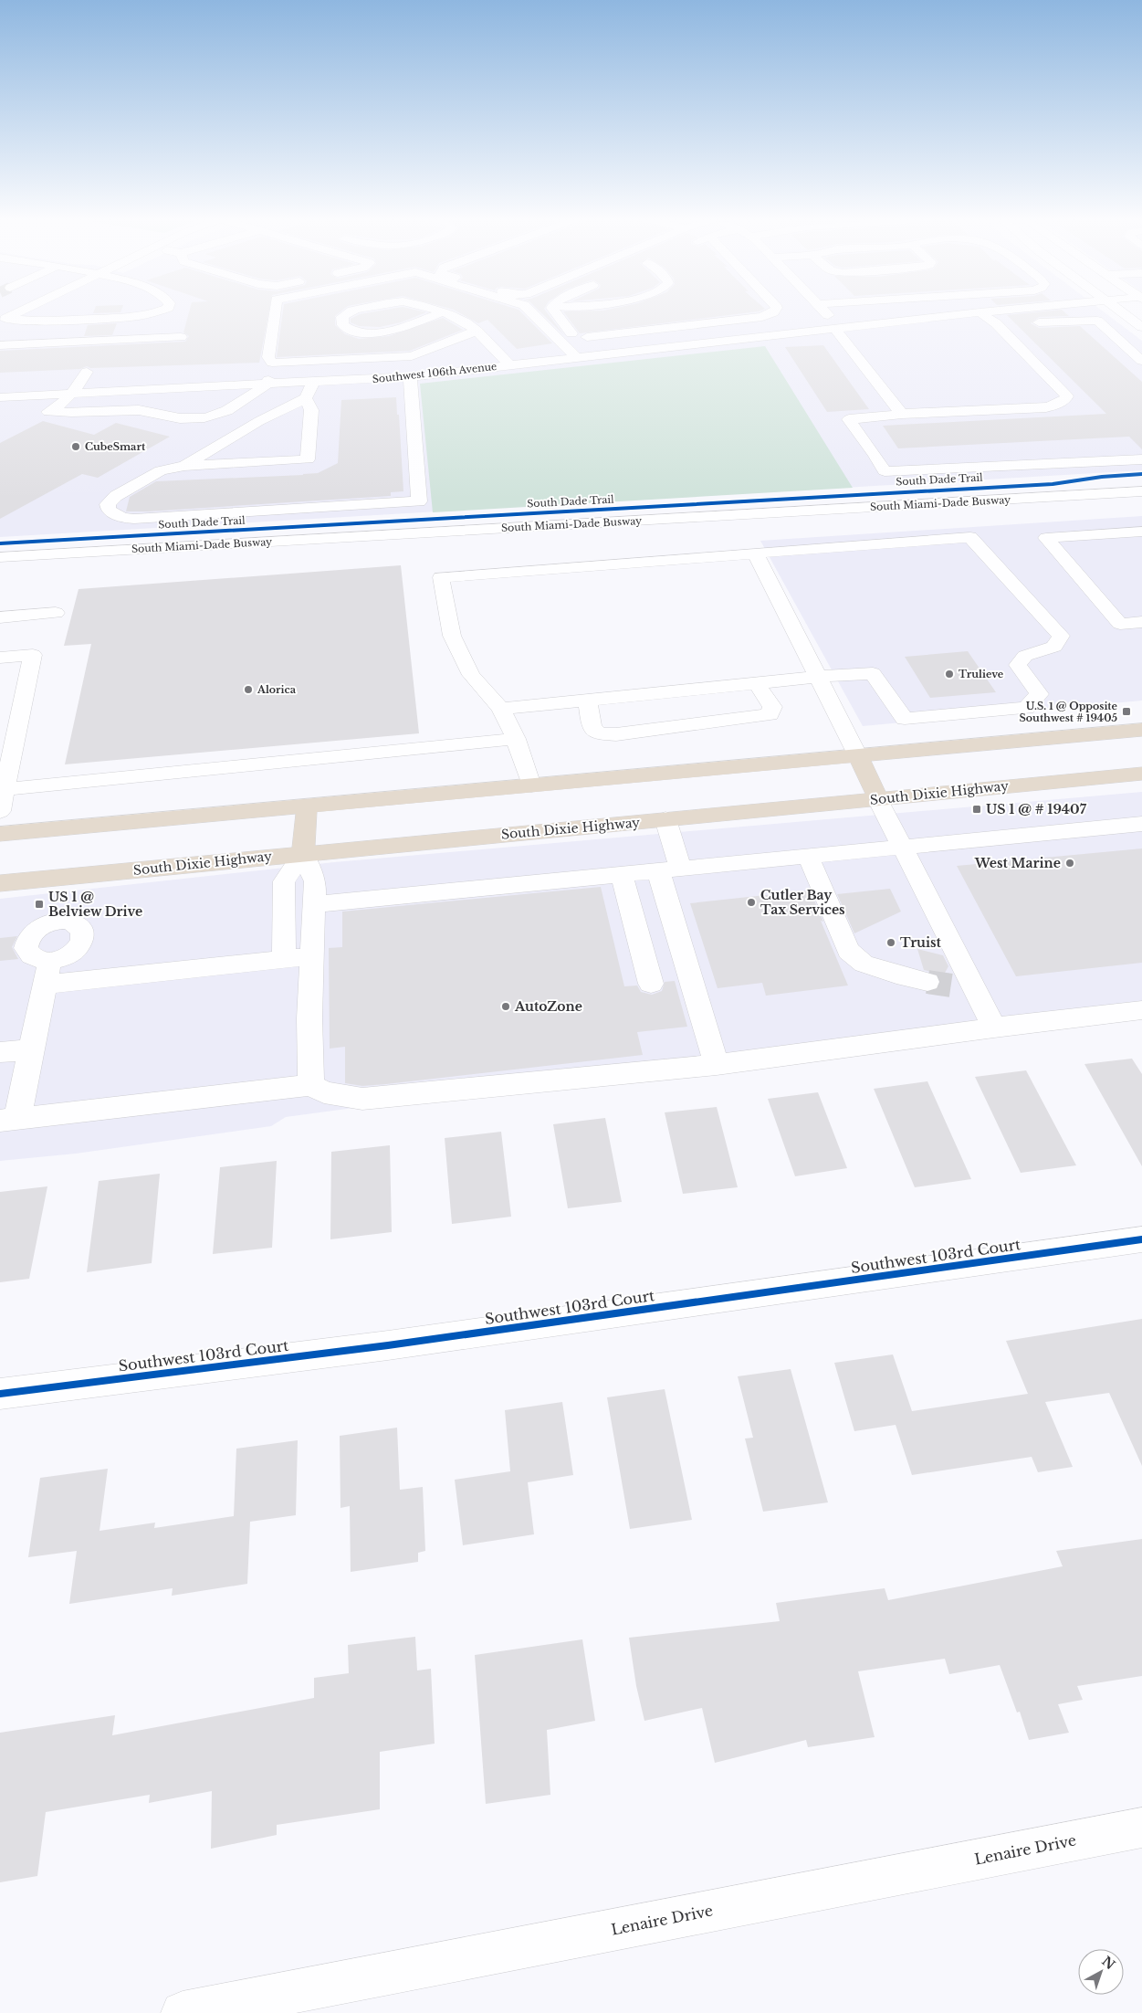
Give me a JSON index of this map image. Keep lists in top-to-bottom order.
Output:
{
  "streets": {
    "highway": ["South Dixie Highway"],
    "street": [
      "Southwest 106th Avenue",
      "South Miami-Dade Busway",
      "Southwest 103rd Court",
      "Lenaire Drive"
    ],
    "cycle path": ["South Dade Trail"]
  },
  "places": {
    "other": [
      "CubeSmart",
      "Trulieve",
      "Alorica",
      "West Marine",
      "Cutler Bay Tax Services",
      "Truist",
      "AutoZone"
    ],
    "transit": ["U.S. 1 @ Opposite Southwest # 19405", "US 1 @ # 19407", "US 1 @ Belview Drive"]
  },
  "north": "top right"
}
